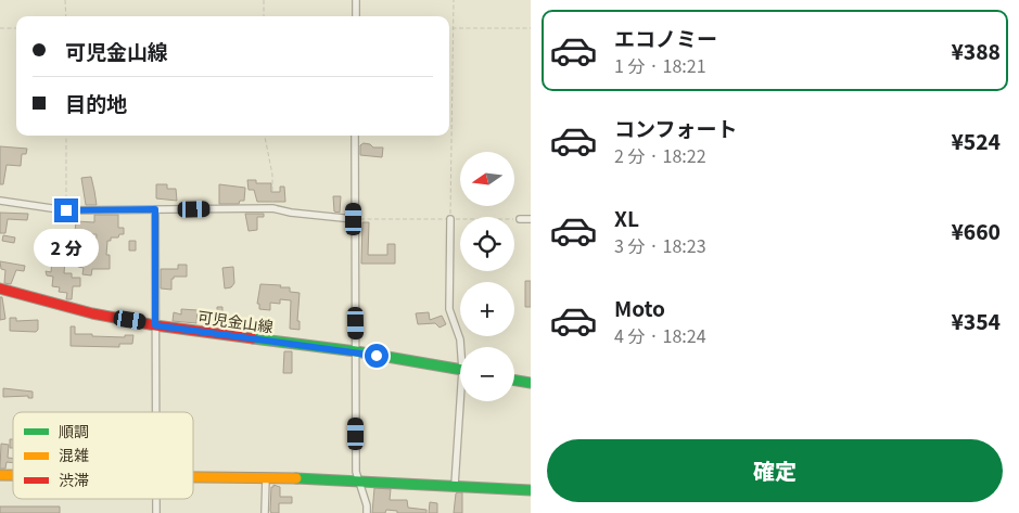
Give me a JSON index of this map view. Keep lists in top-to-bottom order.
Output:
{
  "streets": {
    "street": ["可児金山線"]
  },
  "legend": ["順調", "混雑", "渋滞"],
  "north": "left",
  "page": {
    "list": [
      {
        "name": "エコノミー",
        "note": "1 分 · 18:21",
        "value": "¥388"
      },
      {
        "name": "コンフォート",
        "note": "2 分 · 18:22",
        "value": "¥524"
      },
      {
        "name": "XL",
        "note": "3 分 · 18:23",
        "value": "¥660"
      },
      {
        "name": "Moto",
        "note": "4 分 · 18:24",
        "value": "¥354"
      }
    ],
    "banner": ["可児金山線", "目的地"],
    "map_buttons": ["+", "−"],
    "bubble": "2 分",
    "buttons": "確定"
  }
}
